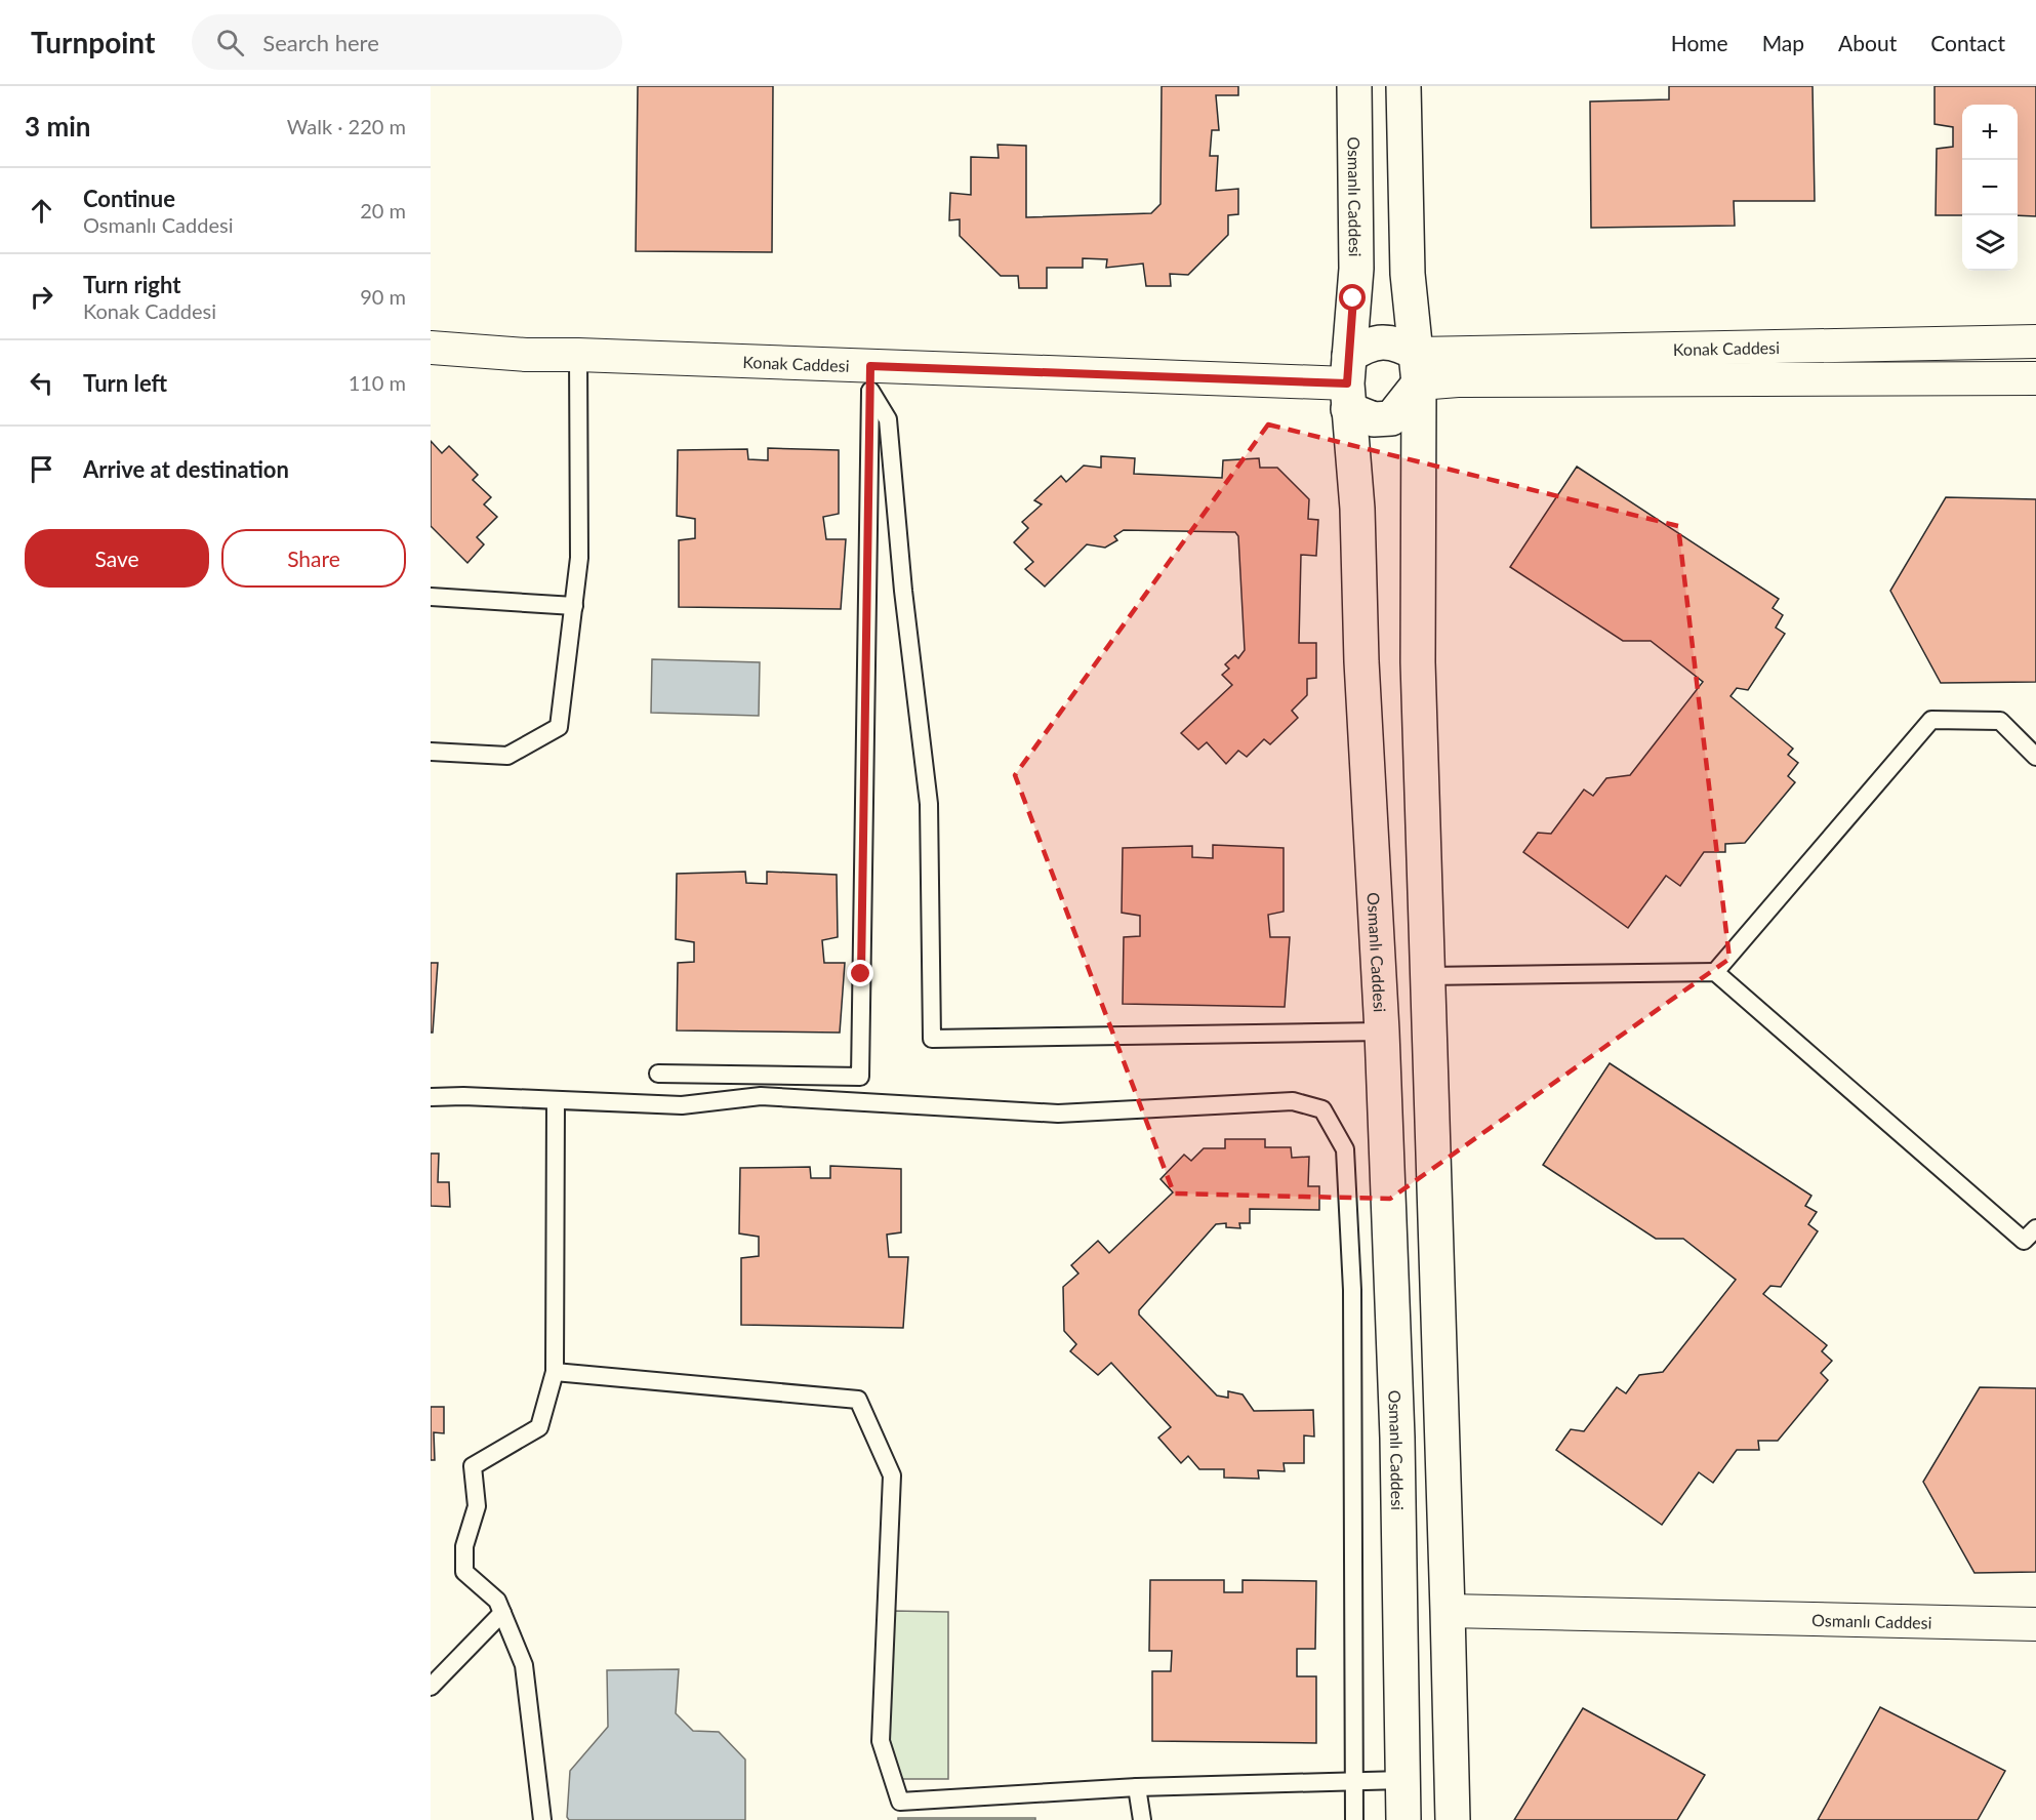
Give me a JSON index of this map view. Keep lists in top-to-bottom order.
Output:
{
  "streets": {
    "main road": ["Osmanlı Caddesi"],
    "street": ["Konak Caddesi"]
  },
  "crossings": [
    ["Osmanlı Caddesi", "Konak Caddesi"]
  ],
  "page": {
    "header": "Turnpoint",
    "search": "Search here",
    "nav": [
      "Home",
      "Map",
      "About",
      "Contact"
    ],
    "heading": ["3 min", "Walk · 220 m"],
    "map_buttons": ["+", "−"],
    "list": [
      ["Continue", "Osmanlı Caddesi", "20 m"],
      ["Turn right", "Konak Caddesi", "90 m"],
      ["Turn left", "110 m"],
      "Arrive at destination"
    ],
    "buttons": ["Save", "Share"]
  }
}
